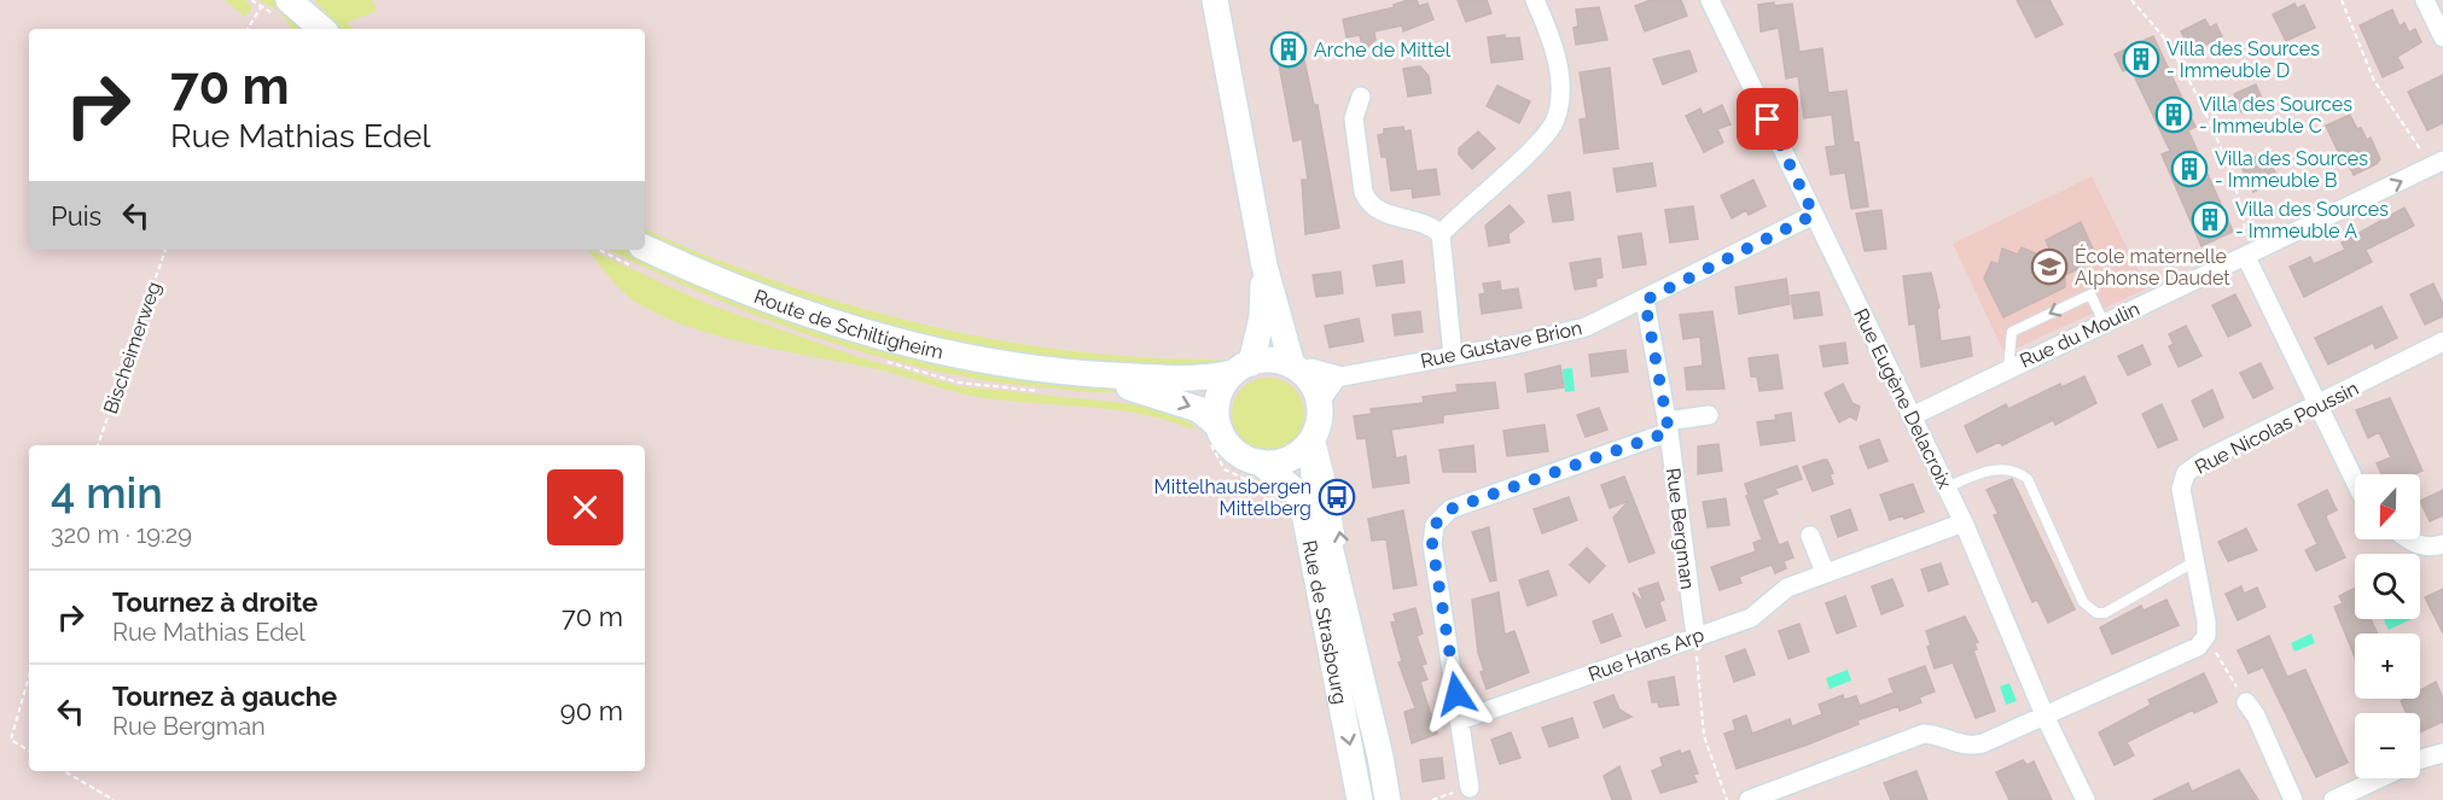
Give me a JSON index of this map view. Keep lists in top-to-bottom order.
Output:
{
  "streets": {
    "main road": ["Route de Schiltigheim", "Rue de Strasbourg"],
    "street": [
      "Rue du Moulin",
      "Rue Gustave Brion",
      "Rue Eugène Delacroix",
      "Rue Nicolas Poussin",
      "Rue Bergman",
      "Rue Hans Arp"
    ],
    "path": ["Bischeimerweg"]
  },
  "crossings": [
    ["Route de Schiltigheim", "Rue Gustave Brion"],
    ["Route de Schiltigheim", "Rue de Strasbourg"],
    ["Rue du Moulin", "Rue Eugène Delacroix"],
    ["Rue Gustave Brion", "Rue Eugène Delacroix"],
    ["Rue Gustave Brion", "Rue Bergman"],
    ["Rue Gustave Brion", "Rue de Strasbourg"],
    ["Rue Eugène Delacroix", "Rue Hans Arp"],
    ["Rue Bergman", "Rue Hans Arp"]
  ],
  "one_way": ["Rue du Moulin"],
  "places": {
    "building": [
      "Arche de Mittel",
      "Villa des Sources - Immeuble D",
      "Villa des Sources - Immeuble C",
      "Villa des Sources - Immeuble B",
      "Villa des Sources - Immeuble A"
    ],
    "school or university": ["École maternelle Alphonse Daudet"],
    "bus stop": ["Mittelhausbergen Mittelberg"]
  },
  "north": "bottom",
  "page": {
    "turn": ["70 m", "Rue Mathias Edel"],
    "then": "Puis",
    "heading": ["4 min", "320 m · 19:29"],
    "map_buttons": ["+", "−"],
    "list": [
      {
        "name": "Tournez à droite",
        "note": "Rue Mathias Edel",
        "value": "70 m"
      },
      {
        "name": "Tournez à gauche",
        "note": "Rue Bergman",
        "value": "90 m"
      }
    ]
  }
}
